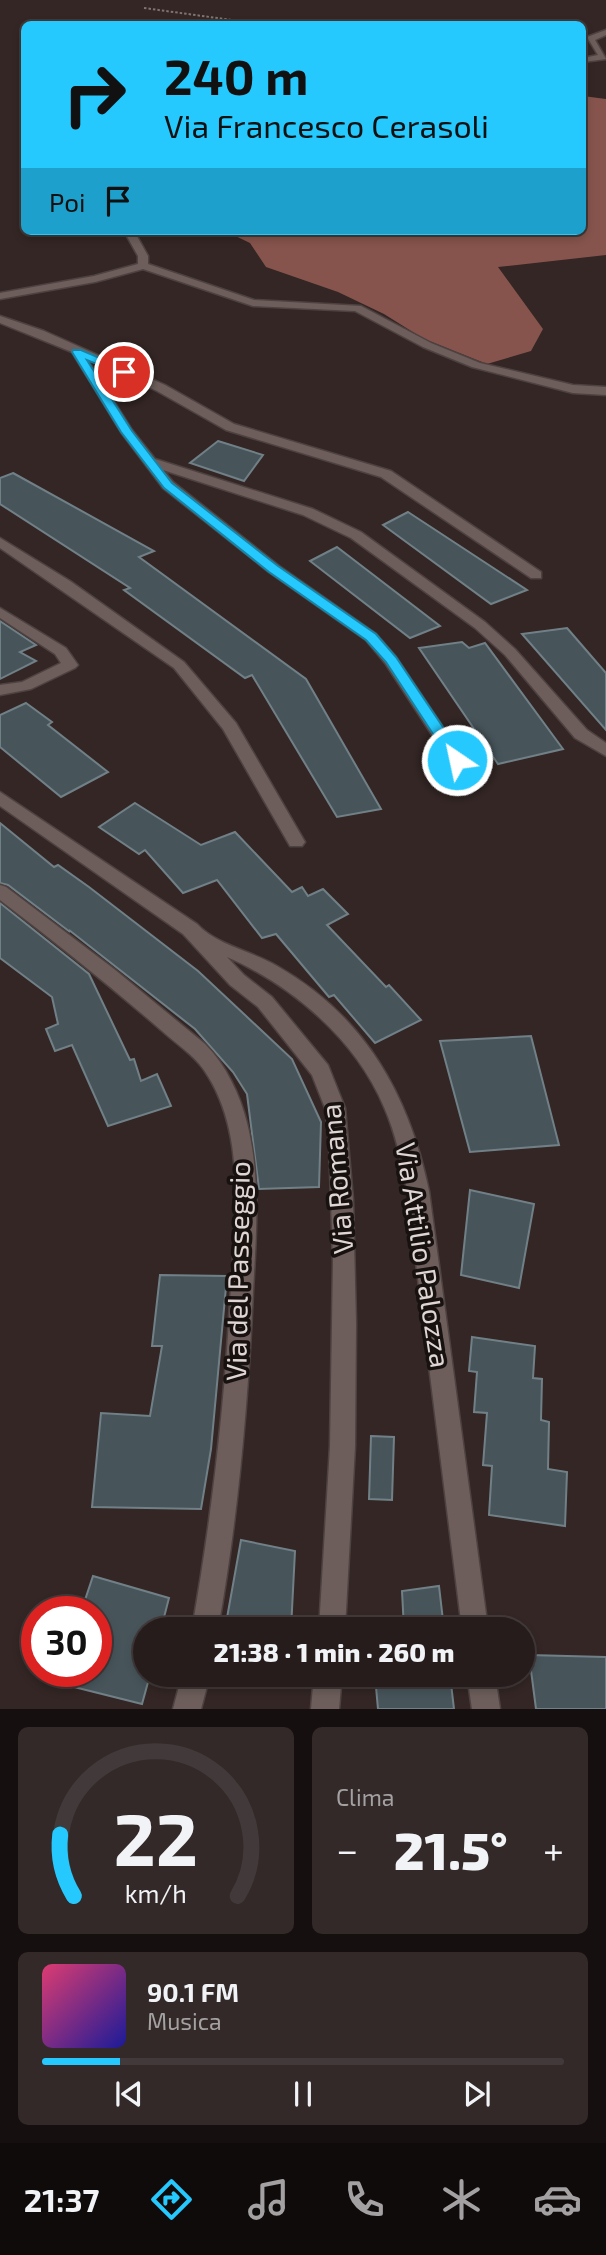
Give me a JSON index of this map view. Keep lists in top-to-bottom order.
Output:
{
  "streets": {
    "street": ["Via Romana", "Via Attilio Palozza", "Via del Passeggio"]
  },
  "crossings": [
    ["Via Romana", "Via Attilio Palozza"]
  ],
  "page": {
    "turn": ["240 m", "Via Francesco Cerasoli"],
    "then": "Poi",
    "limit": "30",
    "trip": "21:38 · 1 min · 260 m",
    "tile": "Clima",
    "heat": ["−", "21.5°", "+"],
    "song": ["90.1 FM", "Musica"],
    "tabs": "21:37",
    "gauge": ["22", "km/h"]
  }
}
